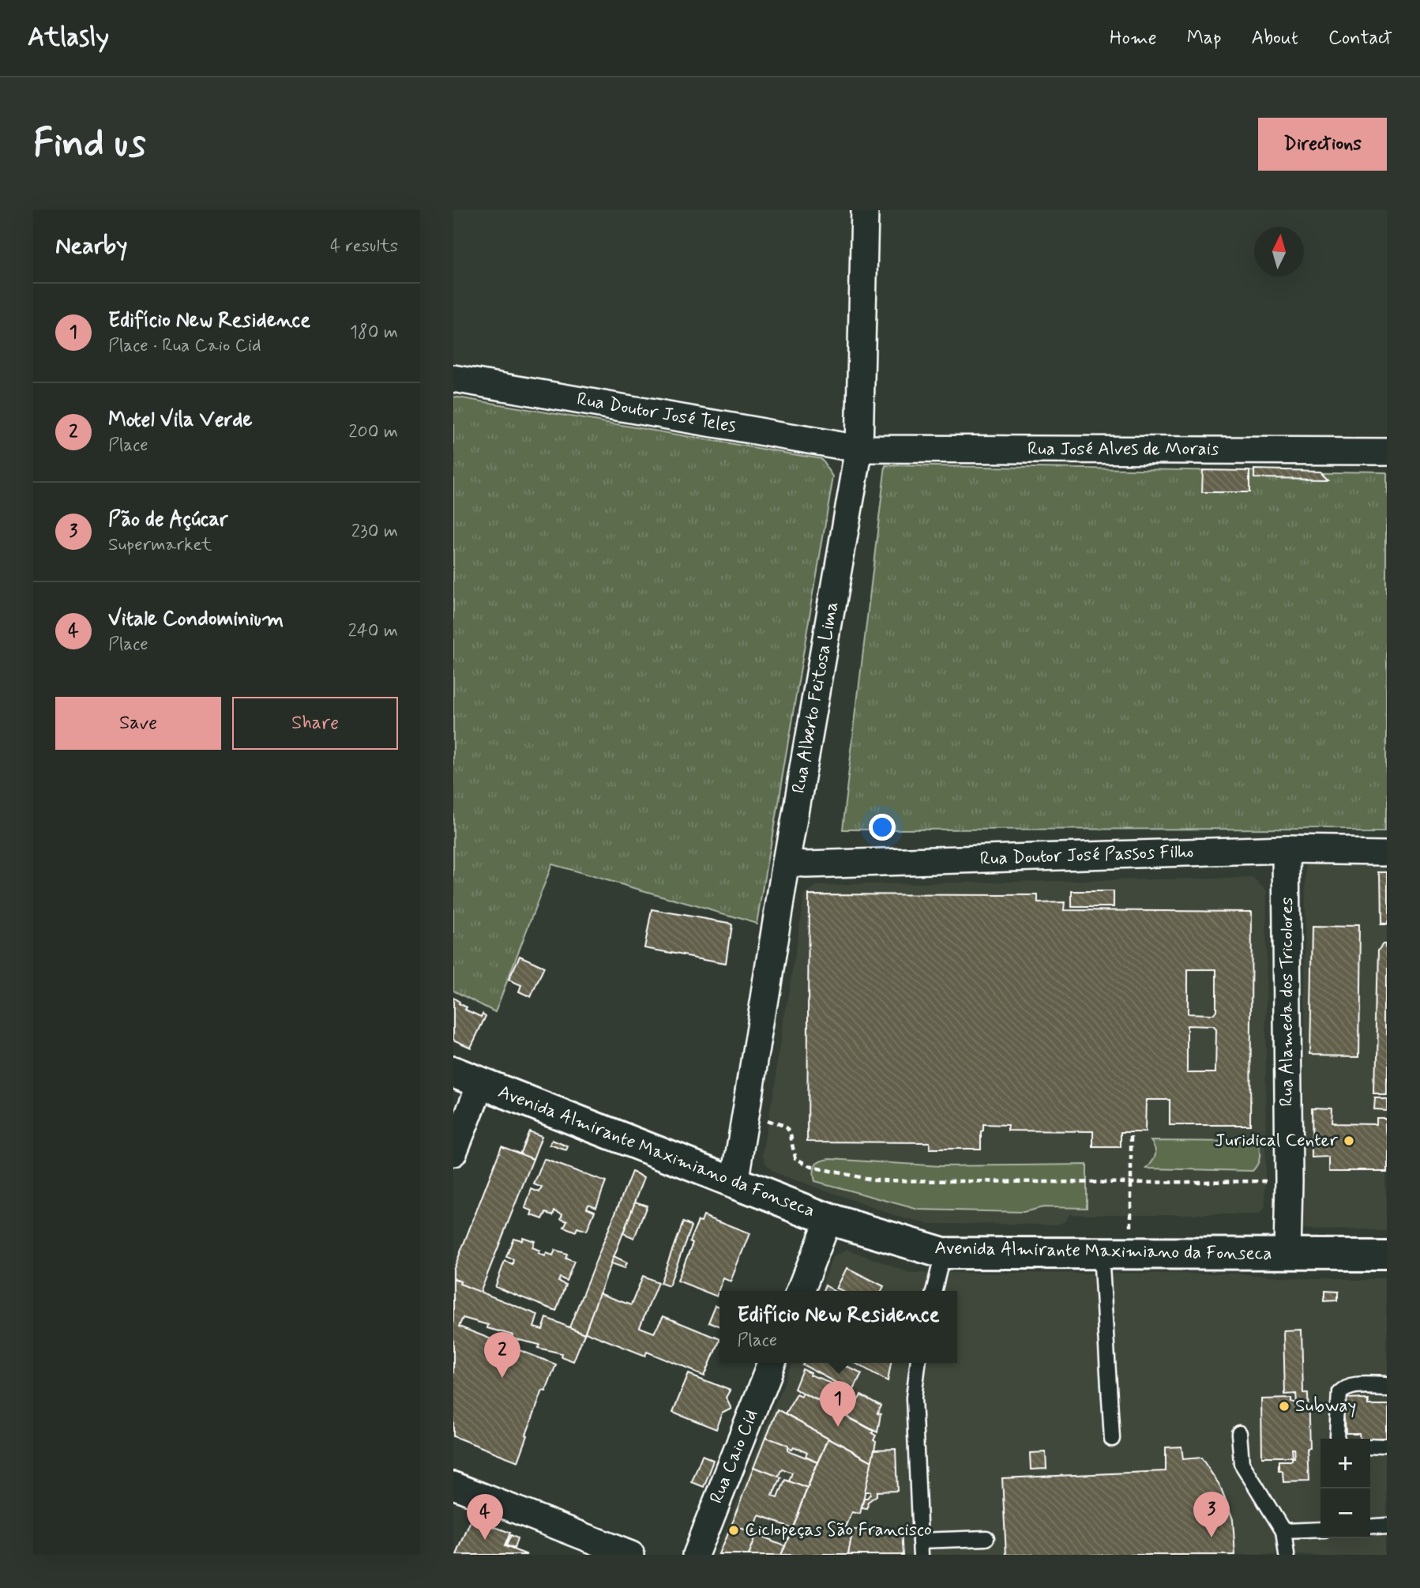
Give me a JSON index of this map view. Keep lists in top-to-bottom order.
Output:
{
  "streets": {
    "main road": ["Avenida Almirante Maximiano da Fonseca"],
    "street": [
      "Rua Doutor José Teles",
      "Rua José Alves de Morais",
      "Rua Alberto Feitosa Lima",
      "Rua Doutor José Passos Filho",
      "Rua Alameda dos Tricolores",
      "Rua Caio Cid"
    ]
  },
  "crossings": [
    ["Rua Doutor José Teles", "Rua José Alves de Morais"],
    ["Rua Doutor José Teles", "Rua Alberto Feitosa Lima"],
    ["Rua José Alves de Morais", "Rua Alberto Feitosa Lima"],
    ["Rua Alberto Feitosa Lima", "Rua Doutor José Passos Filho"],
    ["Rua Alberto Feitosa Lima", "Avenida Almirante Maximiano da Fonseca"],
    ["Rua Doutor José Passos Filho", "Rua Alameda dos Tricolores"],
    ["Rua Alameda dos Tricolores", "Avenida Almirante Maximiano da Fonseca"]
  ],
  "places": ["Juridical Center", "Subway", "Ciclopeças São Francisco"],
  "north": "top",
  "page": {
    "header": "Atlasly",
    "nav": [
      "Home",
      "Map",
      "About",
      "Contact"
    ],
    "buttons": [
      "Directions",
      ["Save", "Share"]
    ],
    "title": "Find us",
    "heading": ["Nearby", "4 results"],
    "list": [
      {
        "mark": "1",
        "name": "Edifício New Residence",
        "note": "Place · Rua Caio Cid",
        "value": "180 m"
      },
      {
        "mark": "2",
        "name": "Motel Vila Verde",
        "note": "Place",
        "value": "200 m"
      },
      {
        "mark": "3",
        "name": "Pão de Açúcar",
        "note": "Supermarket",
        "value": "230 m"
      },
      {
        "mark": "4",
        "name": "Vitale Condominium",
        "note": "Place",
        "value": "240 m"
      }
    ],
    "popup": ["Edifício New Residence", "Place"],
    "pins": [
      "2",
      "1",
      "3",
      "4"
    ],
    "map_buttons": ["+", "−"]
  }
}
